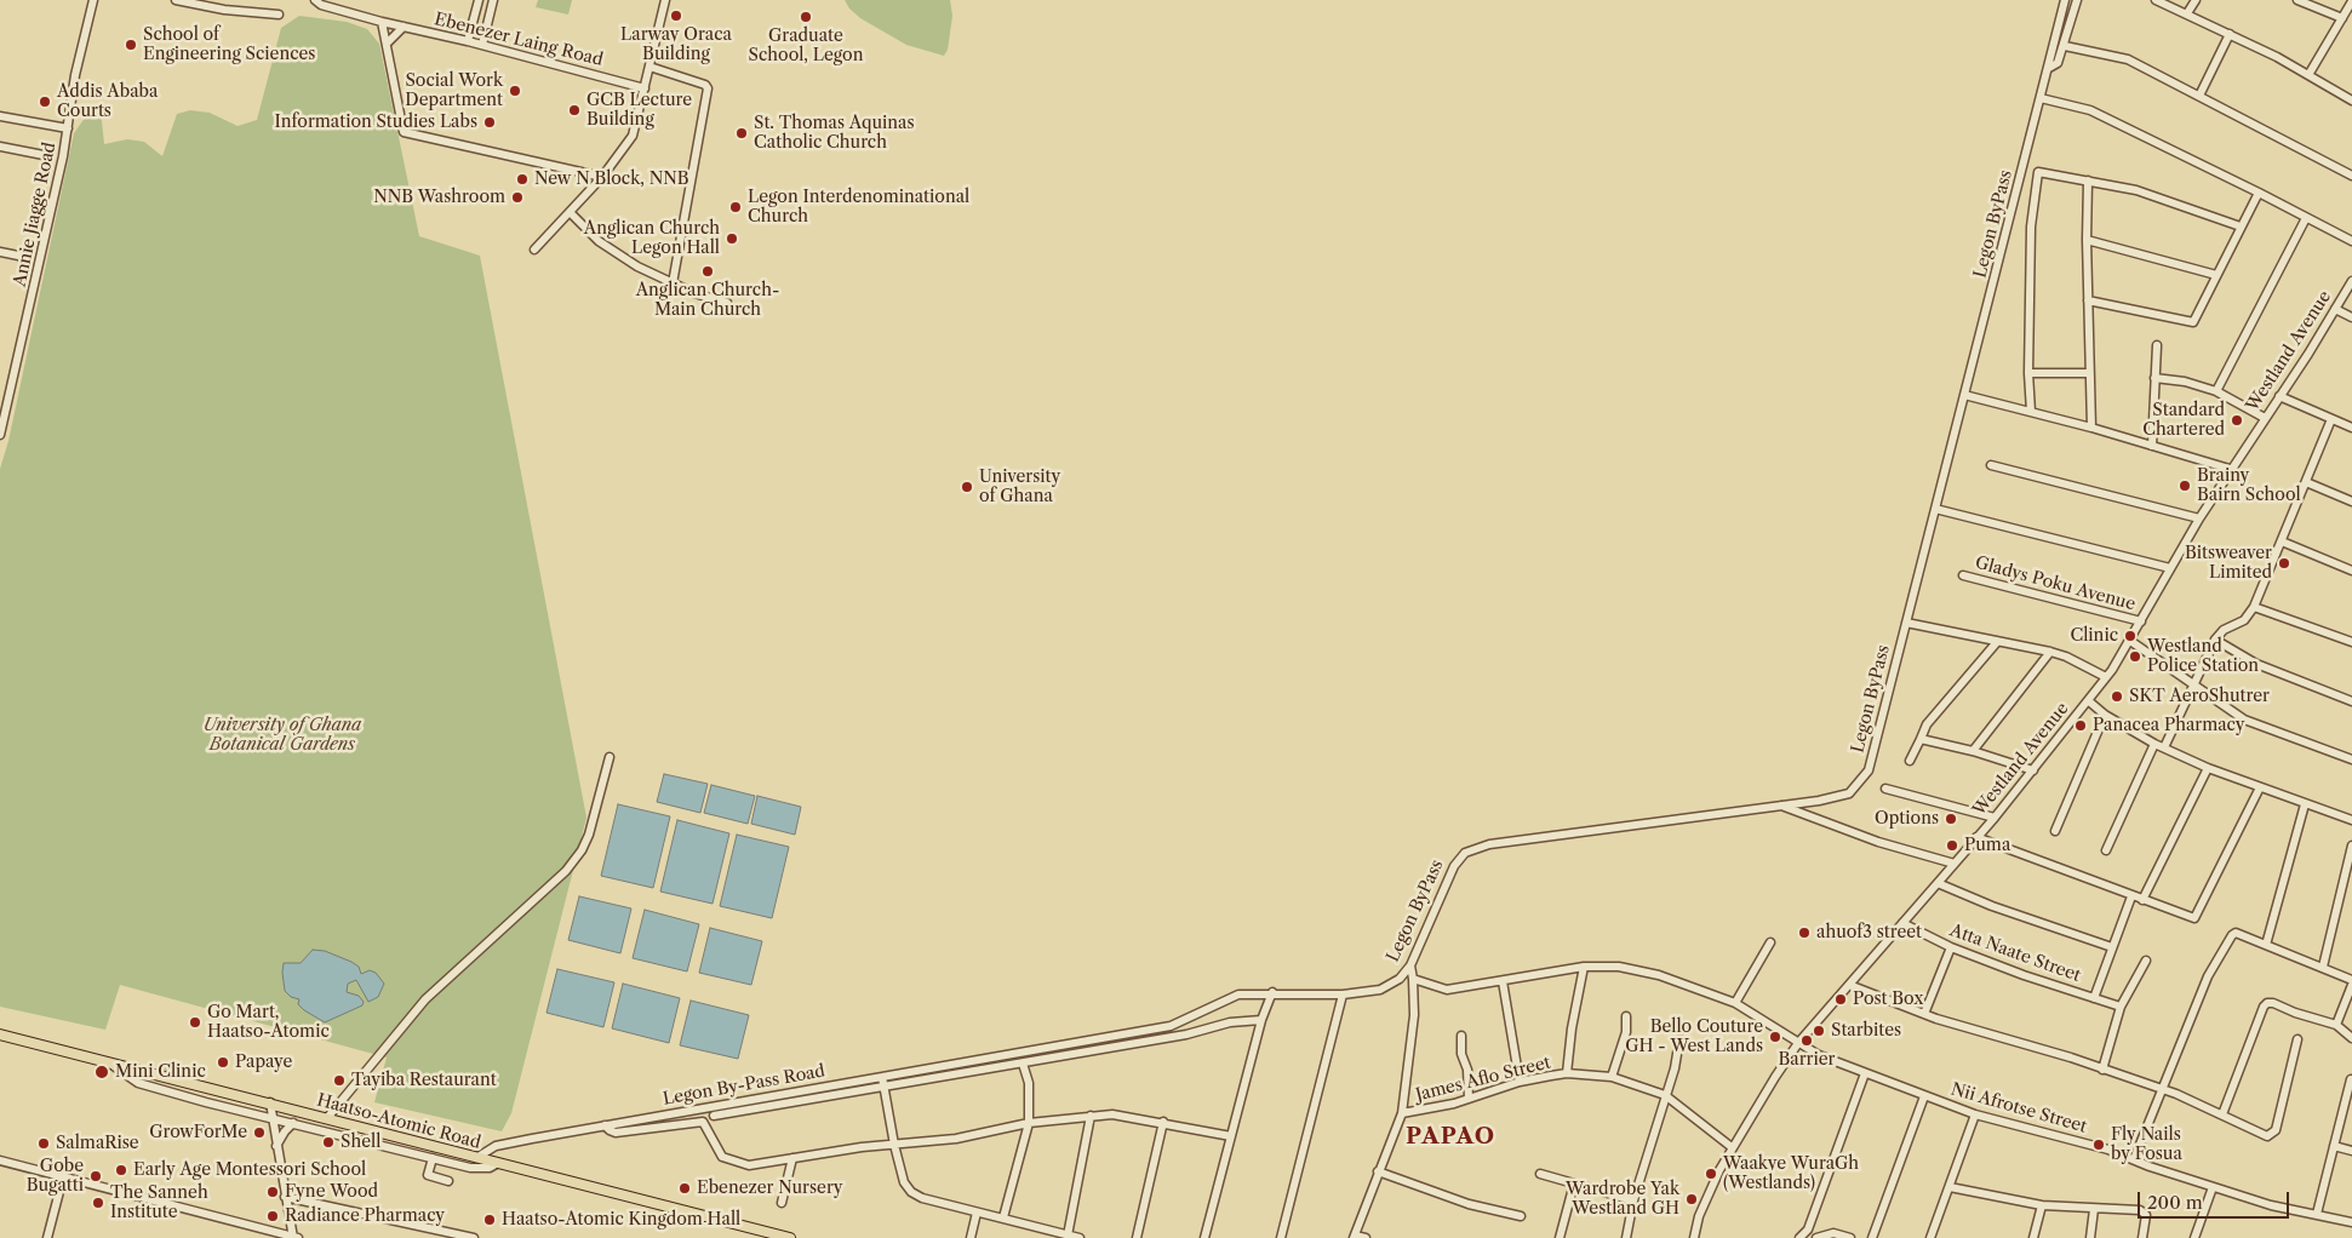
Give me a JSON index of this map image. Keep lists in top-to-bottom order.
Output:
{
  "streets": {
    "main road": ["Haatso-Atomic Road"],
    "street": [
      "Ebenezer Laing Road",
      "Annie Jiagge Road",
      "Legon ByPass",
      "Westland Avenue",
      "Gladys Poku Avenue",
      "Atta Naate Street",
      "James Aflo Street",
      "Legon By-Pass Road",
      "Nii Afrotse Street"
    ]
  },
  "crossings": [
    ["Legon ByPass", "Legon By-Pass Road"],
    ["Westland Avenue", "Gladys Poku Avenue"],
    ["Westland Avenue", "Atta Naate Street"],
    ["Westland Avenue", "James Aflo Street"],
    ["Westland Avenue", "Nii Afrotse Street"],
    ["Legon By-Pass Road", "Haatso-Atomic Road"]
  ],
  "districts": ["PAPAO"],
  "parks": ["University of Ghana Botanical Gardens"],
  "places": [
    "Larway Oraca Building",
    "Graduate School, Legon",
    "School of Engineering Sciences",
    "Social Work Department",
    "Addis Ababa Courts",
    "GCB Lecture Building",
    "Information Studies Labs",
    "St. Thomas Aquinas Catholic Church",
    "New N Block, NNB",
    "NNB Washroom",
    "Legon Interdenominational Church",
    "Anglican Church Legon Hall",
    "Anglican Church- Main Church",
    "Standard Chartered",
    "Brainy Bairn School",
    "University of Ghana",
    "Bitsweaver Limited",
    "Clinic",
    "Westland Police Station",
    "SKT AeroShutrer",
    "Panacea Pharmacy",
    "Options",
    "Puma",
    "ahuof3 street",
    "Post Box",
    "Go Mart, Haatso-Atomic",
    "Starbites",
    "Bello Couture GH - West Lands",
    "Barrier",
    "Papaye",
    "Mini Clinic",
    "Tayiba Restaurant",
    "GrowForMe",
    "Shell",
    "SalmaRise",
    "Fly Nails by Fosua",
    "Early Age Montessori School",
    "Waakye WuraGh (Westlands)",
    "Gobe Bugatti",
    "Ebenezer Nursery",
    "Fyne Wood",
    "Wardrobe Yak Westland GH",
    "The Sanneh Institute",
    "Radiance Pharmacy",
    "Haatso-Atomic Kingdom Hall"
  ],
  "scale_bar": "200 m"
}
